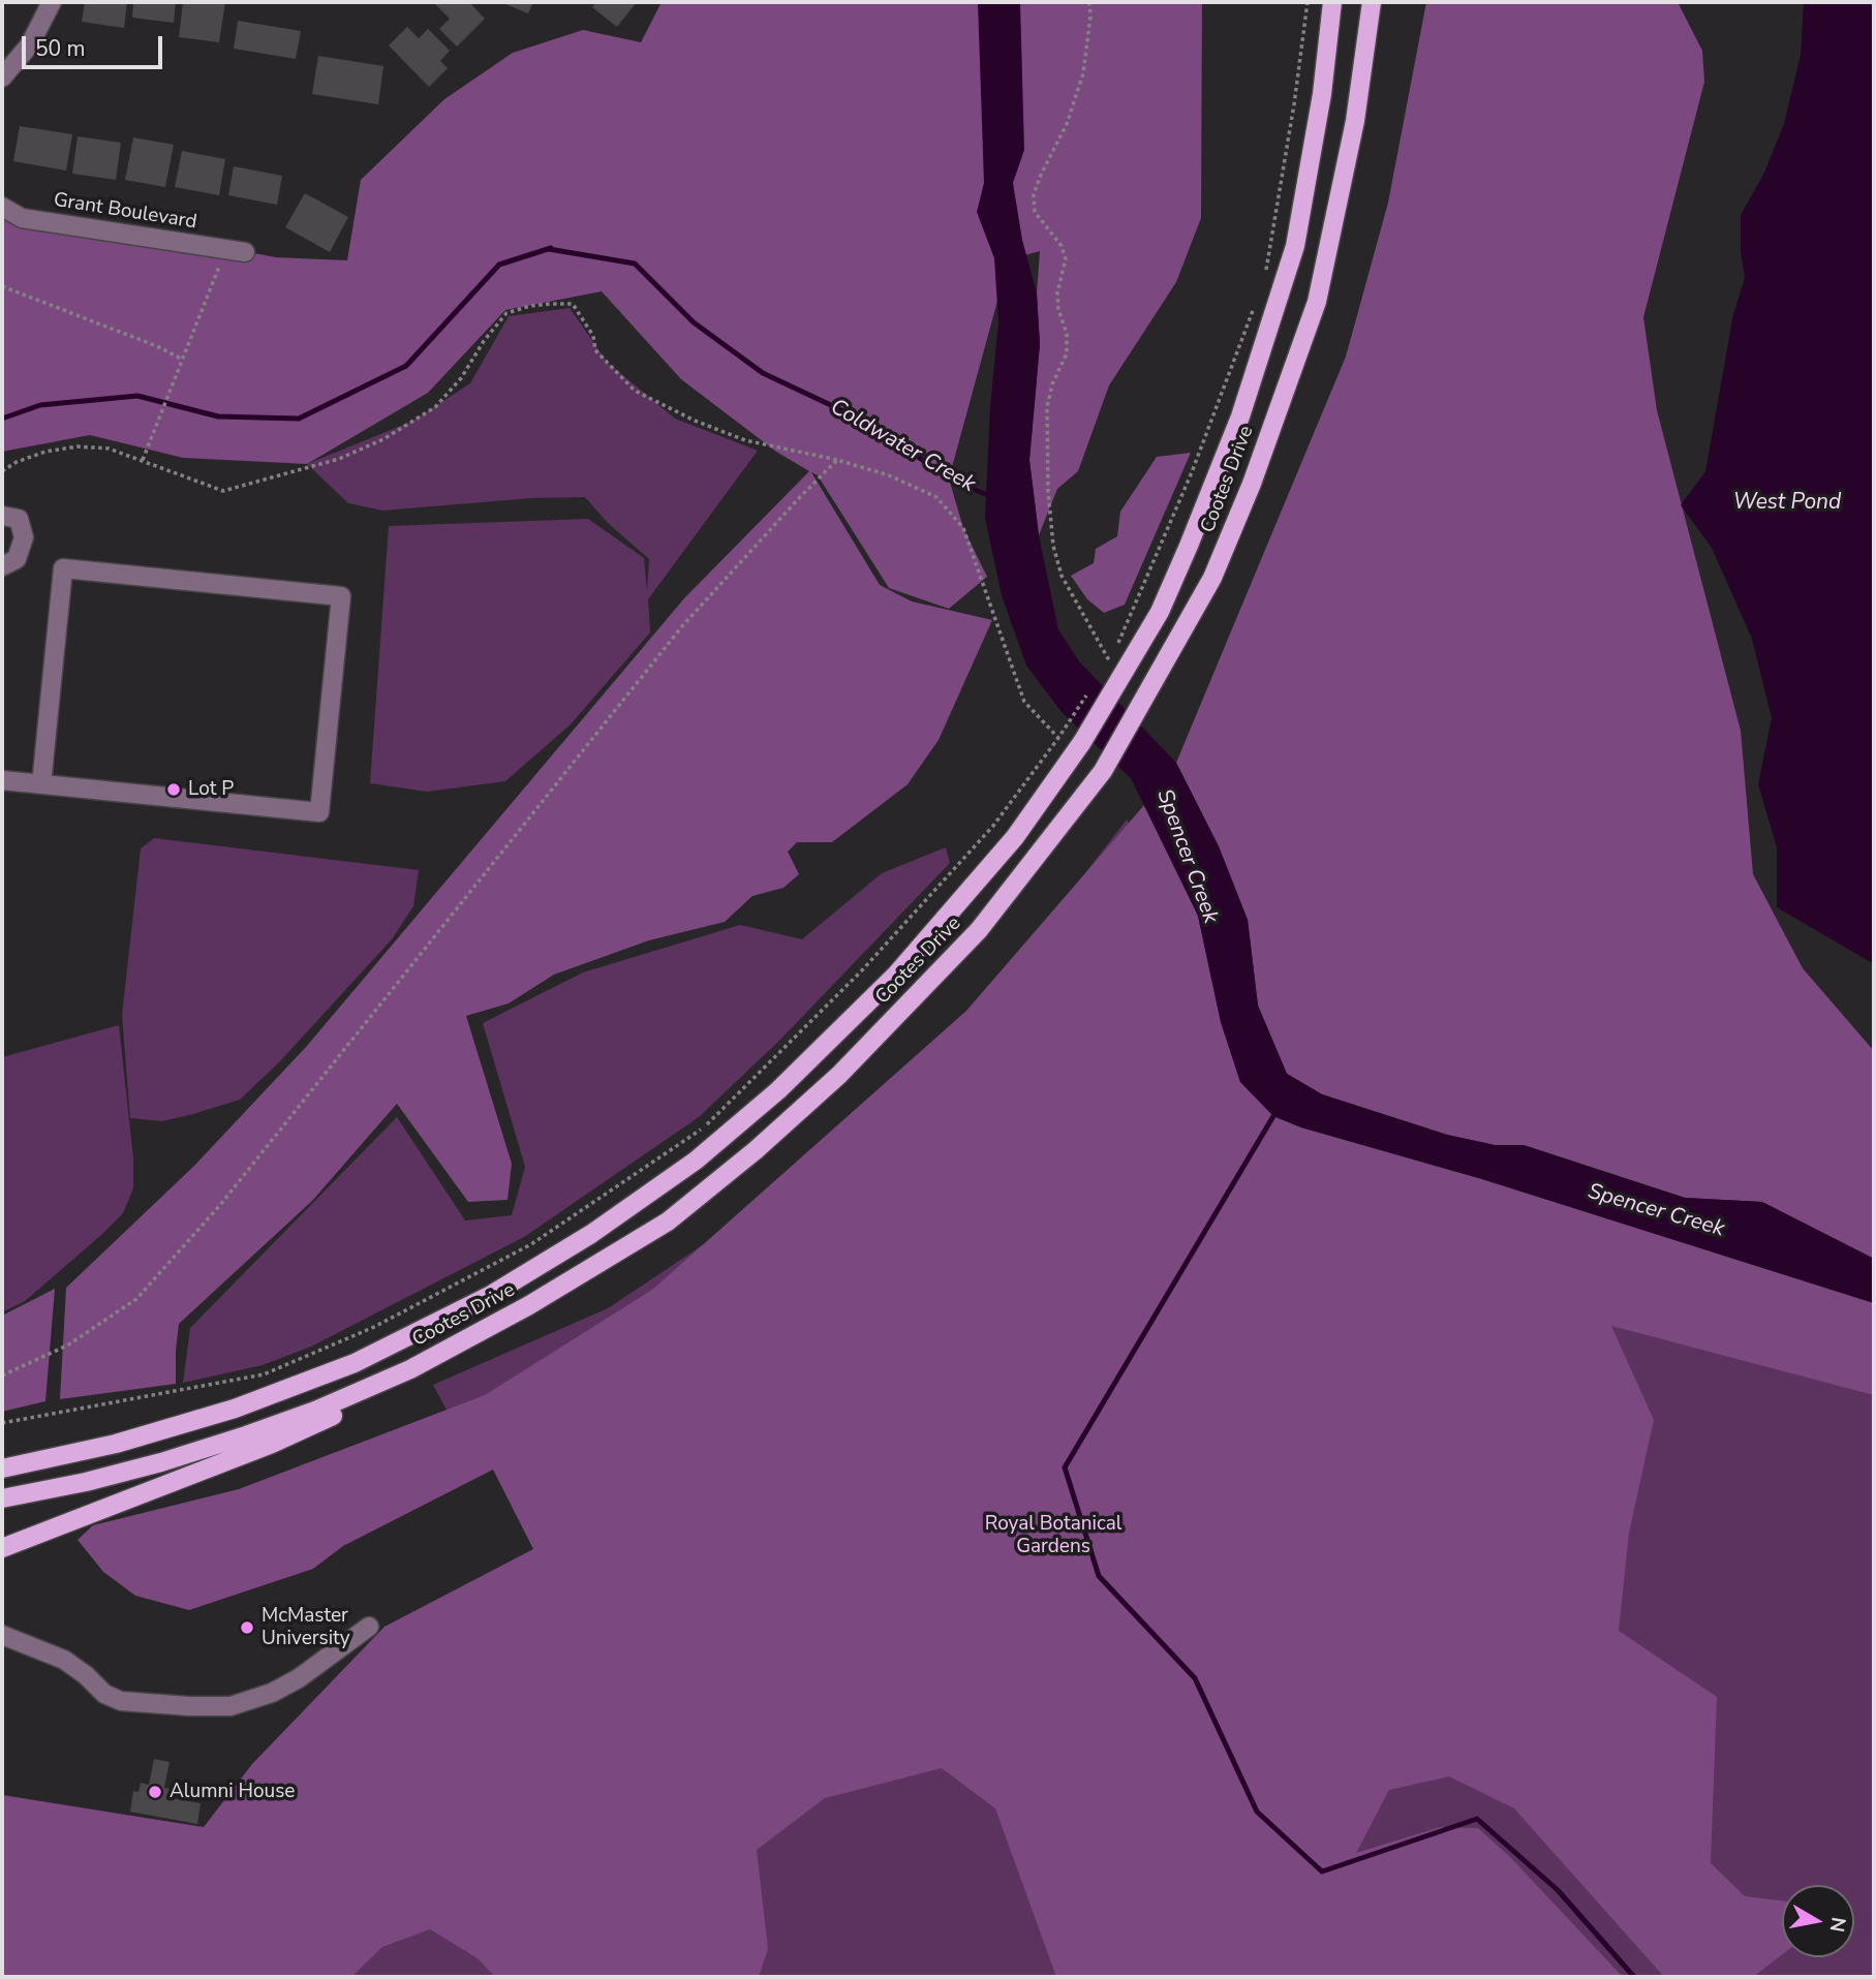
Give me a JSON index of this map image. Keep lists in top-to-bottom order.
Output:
{
  "streets": {
    "main road": ["Cootes Drive"],
    "street": ["Grant Boulevard"]
  },
  "water": ["Coldwater Creek", "West Pond", "Spencer Creek"],
  "parks": ["Royal Botanical Gardens"],
  "places": ["Lot P", "McMaster University", "Alumni House"],
  "scale_bar": "50 m",
  "north": "right"
}
